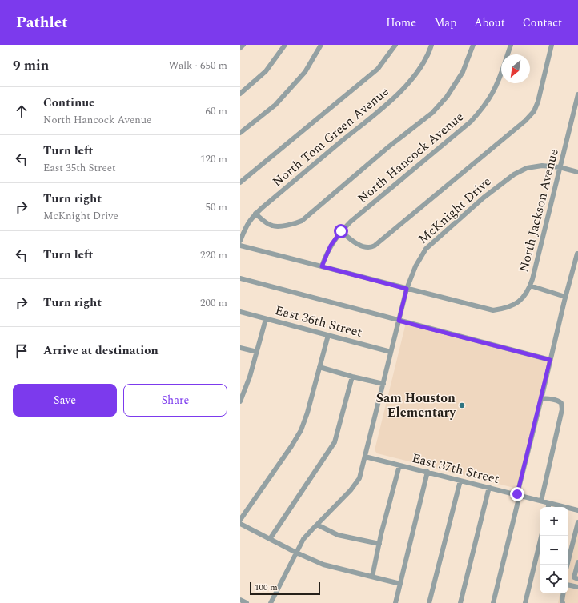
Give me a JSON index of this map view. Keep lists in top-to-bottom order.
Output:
{
  "streets": {
    "street": [
      "North Tom Green Avenue",
      "North Hancock Avenue",
      "McKnight Drive",
      "North Jackson Avenue",
      "East 36th Street",
      "East 37th Street"
    ]
  },
  "crossings": [
    ["McKnight Drive", "North Jackson Avenue"],
    ["McKnight Drive", "East 36th Street"],
    ["McKnight Drive", "East 37th Street"]
  ],
  "places": ["Sam Houston Elementary"],
  "scale_bar": "100 m",
  "north": "bottom left",
  "page": {
    "header": "Pathlet",
    "nav": [
      "Home",
      "Map",
      "About",
      "Contact"
    ],
    "heading": ["9 min", "Walk · 650 m"],
    "list": [
      ["Continue", "North Hancock Avenue", "60 m"],
      ["Turn left", "East 35th Street", "120 m"],
      ["Turn right", "McKnight Drive", "50 m"],
      ["Turn left", "220 m"],
      ["Turn right", "200 m"],
      "Arrive at destination"
    ],
    "buttons": ["Save", "Share"],
    "map_buttons": ["+", "−"],
    "scale": "100 m"
  }
}
